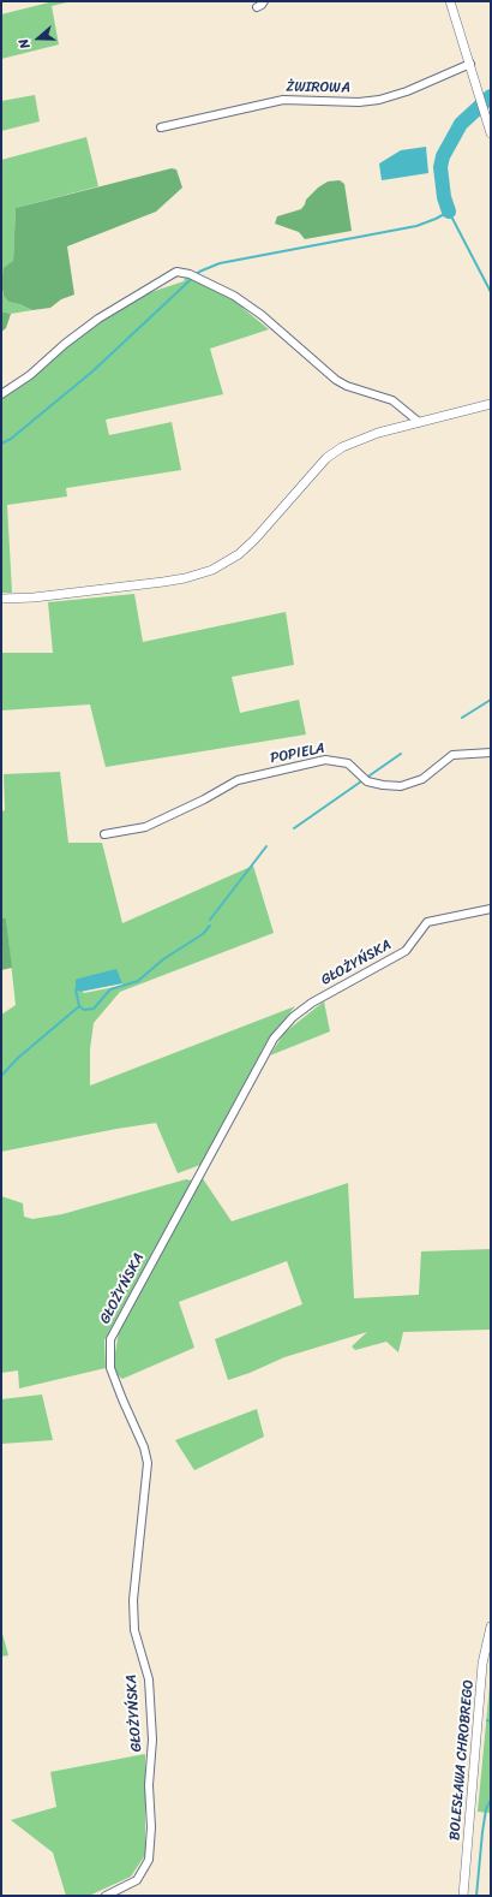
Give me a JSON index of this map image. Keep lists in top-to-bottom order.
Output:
{
  "streets": {
    "street": [
      "ŻWIROWA",
      "POPIELA",
      "GŁOŻYŃSKA",
      "BOLESŁAWA CHROBREGO"
    ]
  },
  "north": "left"
}
